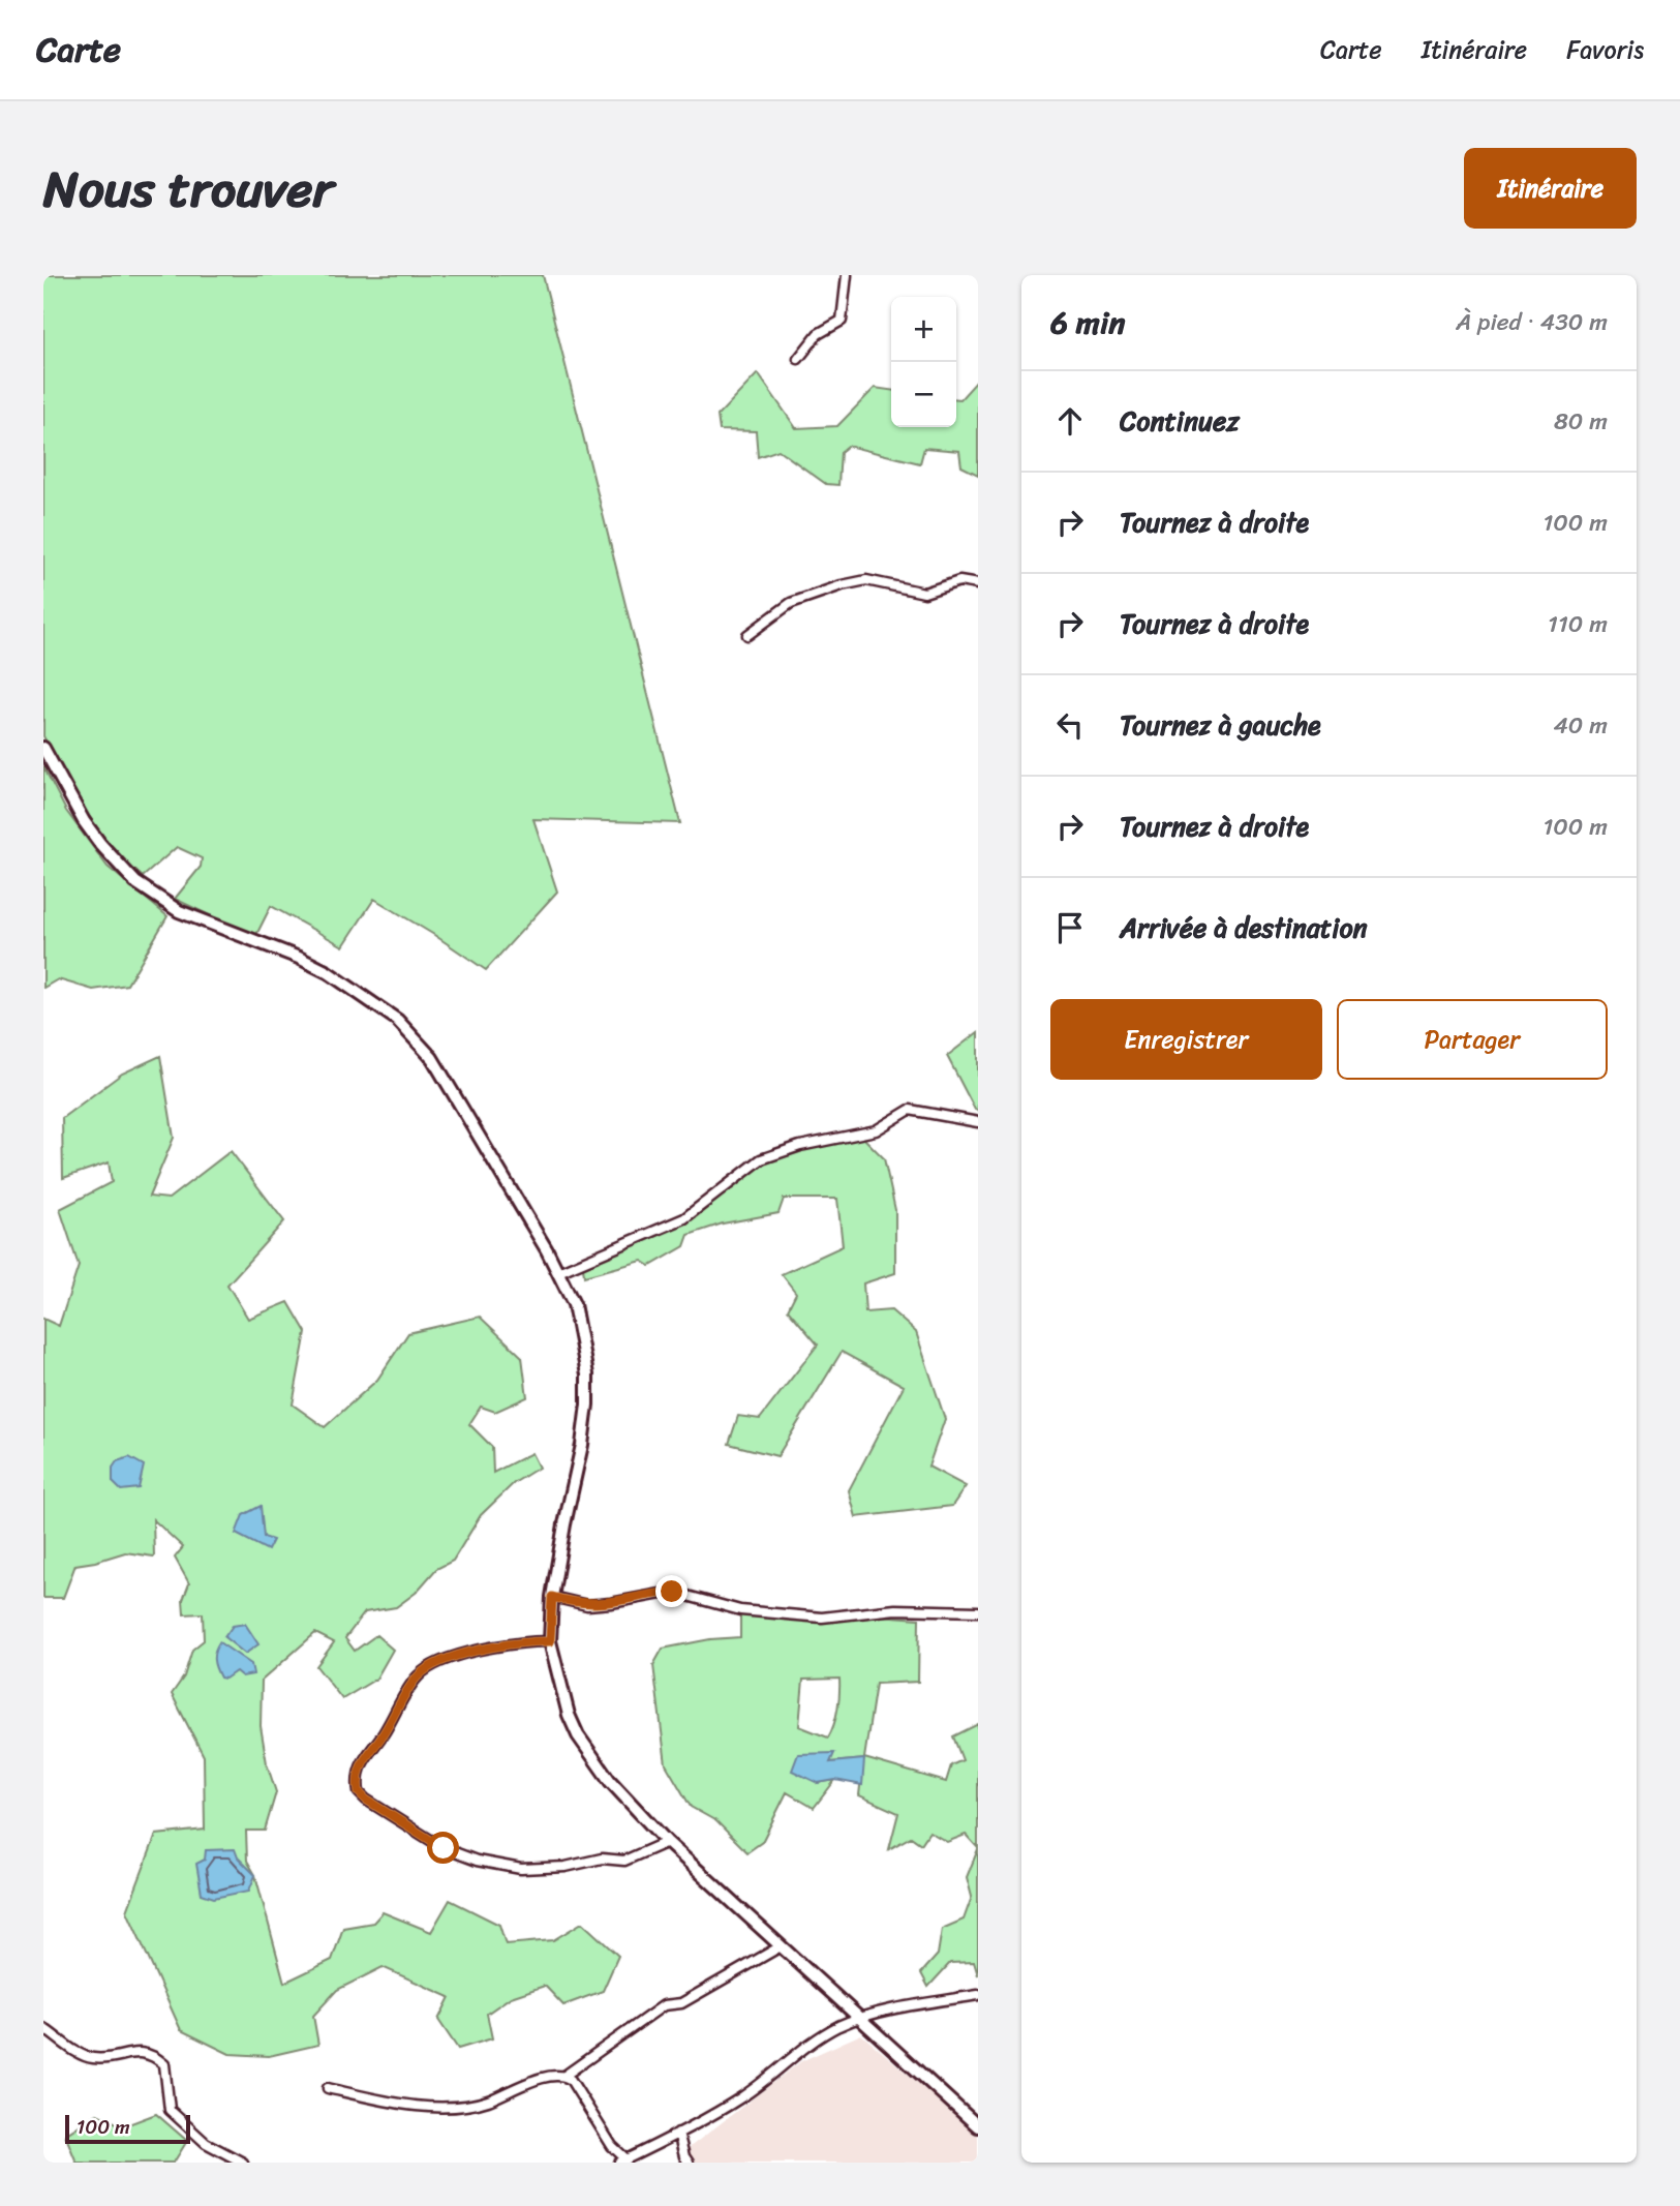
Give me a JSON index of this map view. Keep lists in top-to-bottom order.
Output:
{
  "scale_bar": "100 m",
  "page": {
    "header": "Carte",
    "nav": ["Carte", "Itinéraire", "Favoris"],
    "title": "Nous trouver",
    "buttons": [
      "Itinéraire",
      ["Enregistrer", "Partager"]
    ],
    "heading": ["6 min", "À pied · 430 m"],
    "map_buttons": ["+", "−"],
    "list": [
      ["Continuez", "80 m"],
      ["Tournez à droite", "100 m"],
      ["Tournez à droite", "110 m"],
      ["Tournez à gauche", "40 m"],
      ["Tournez à droite", "100 m"],
      "Arrivée à destination"
    ],
    "scale": "100 m"
  }
}
